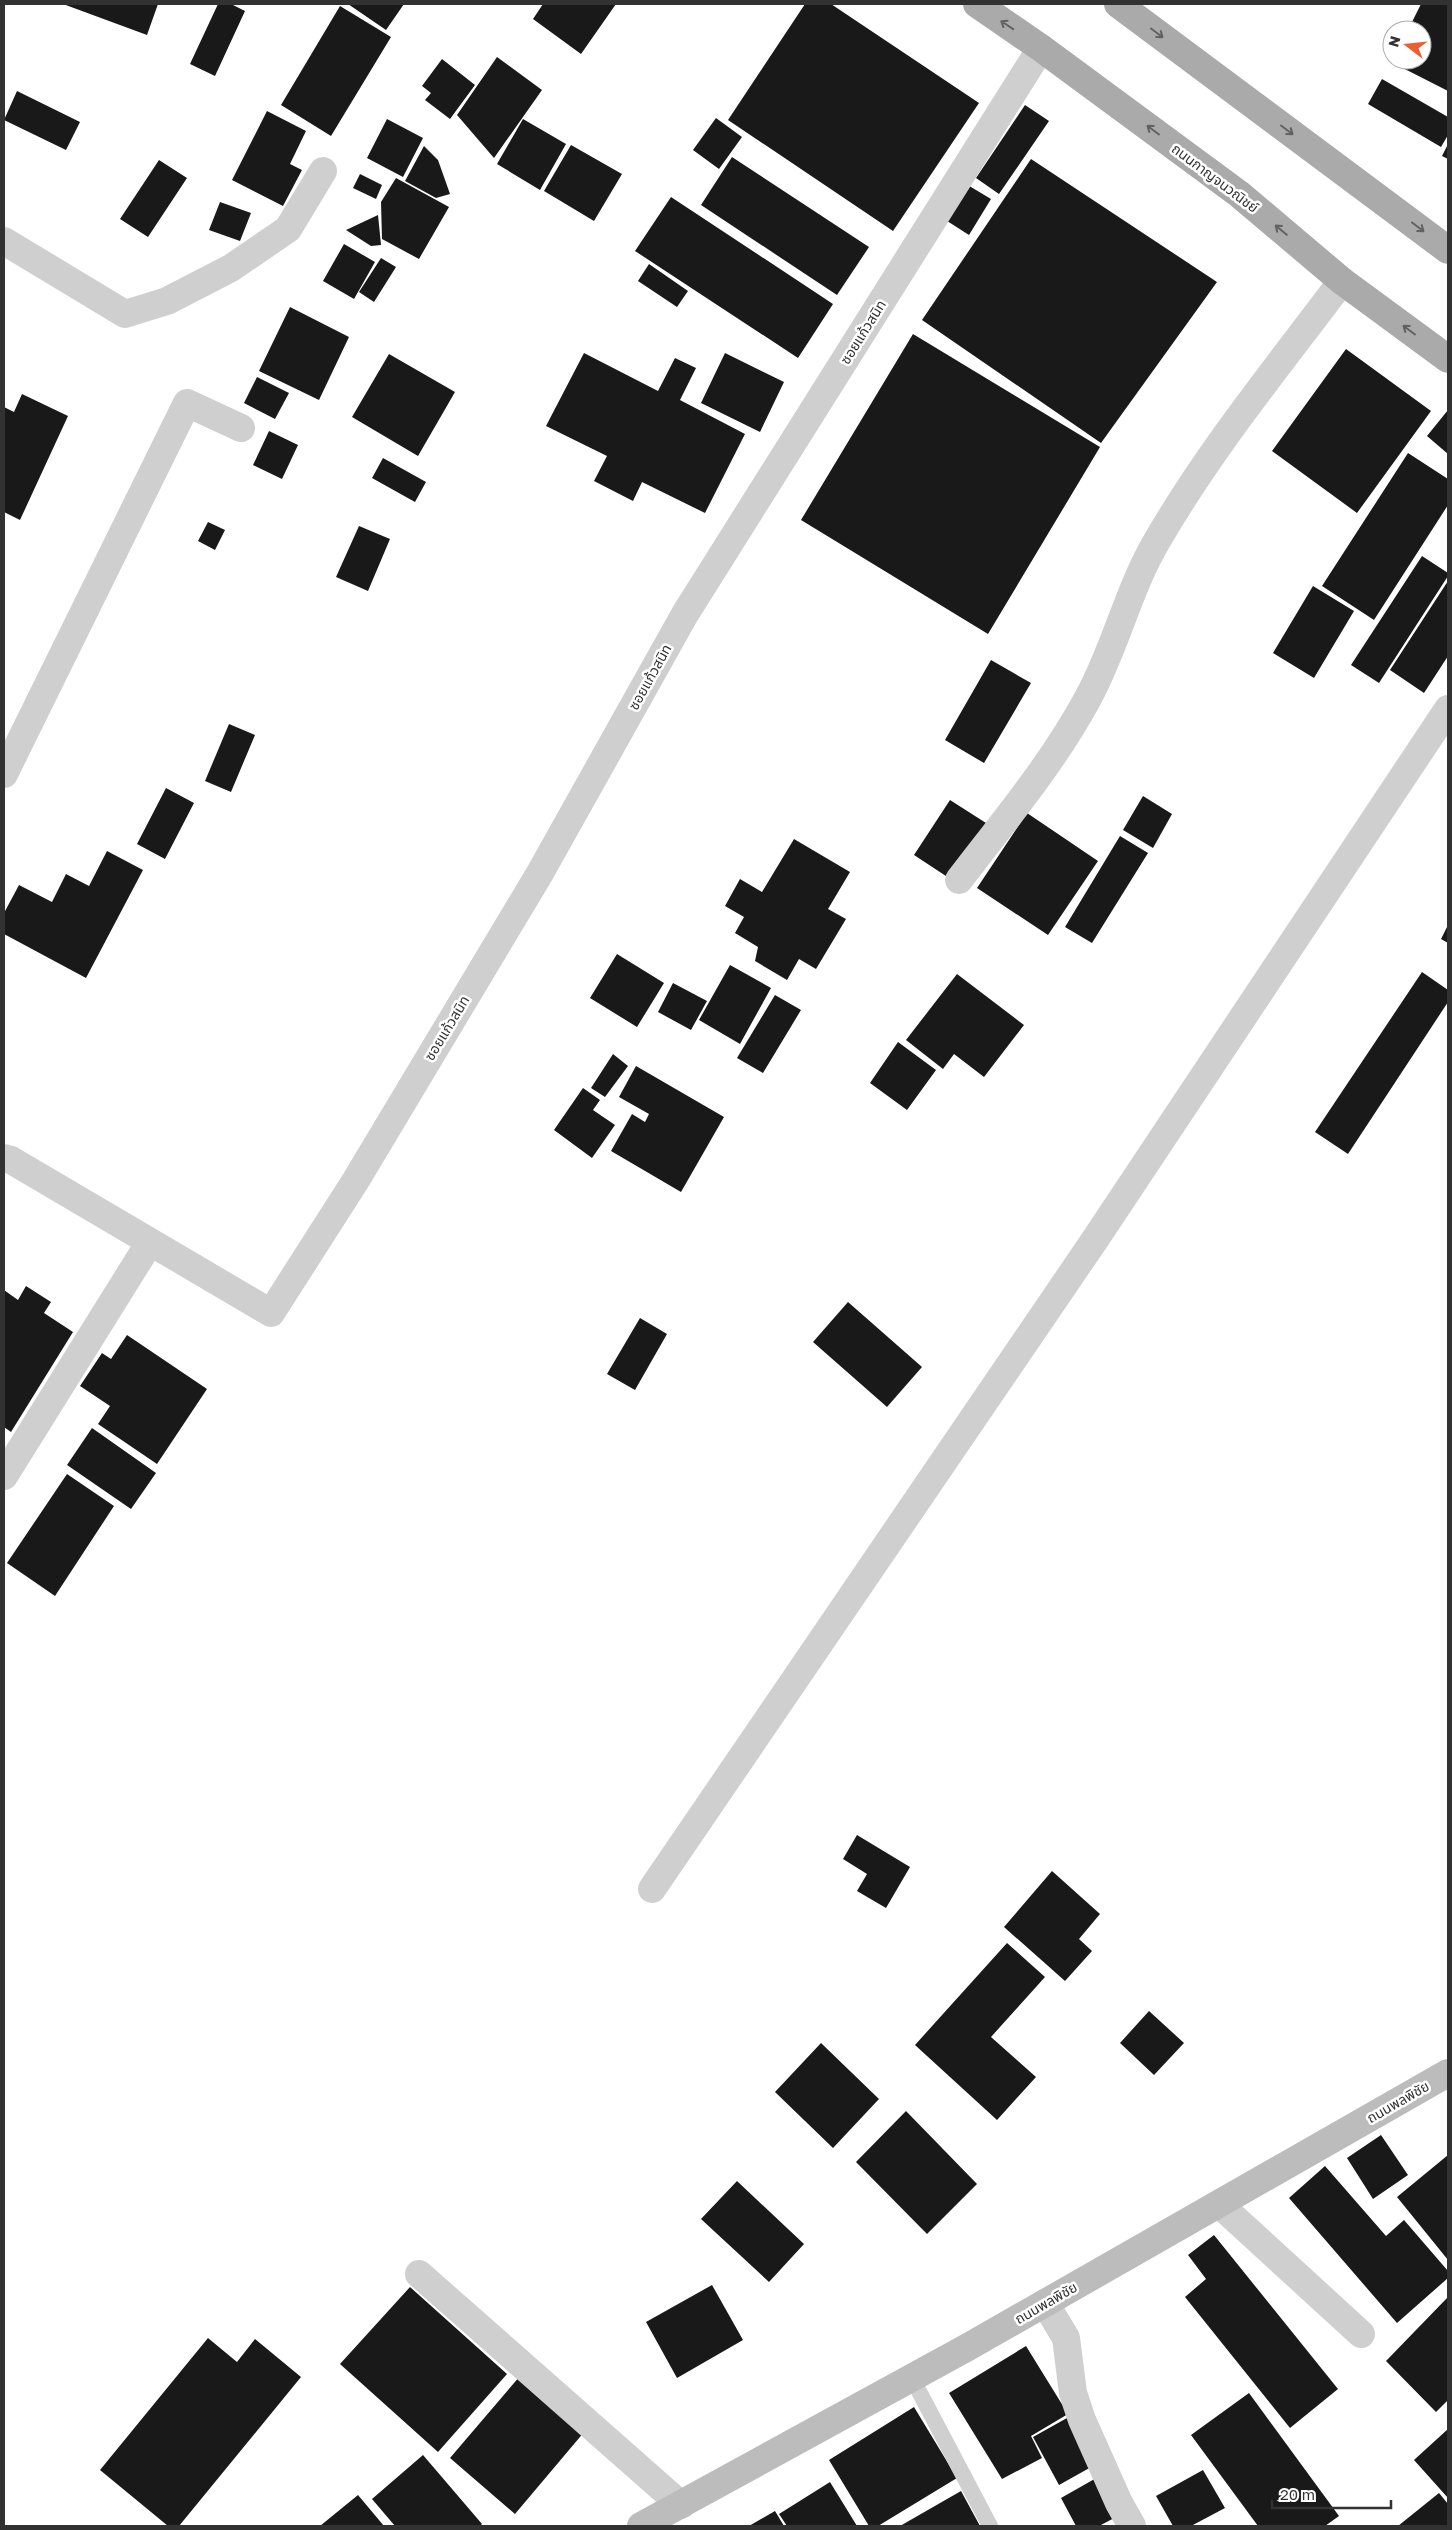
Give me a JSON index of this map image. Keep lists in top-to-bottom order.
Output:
{
  "streets": {
    "main road": ["ถนนกาญจนวณิชย์"],
    "street": ["ซอยแก้วสนิท", "ถนนพลพิชัย"]
  },
  "crossings": [
    ["ถนนกาญจนวณิชย์", "ซอยแก้วสนิท"]
  ],
  "scale_bar": "20 m",
  "north": "left"
}
